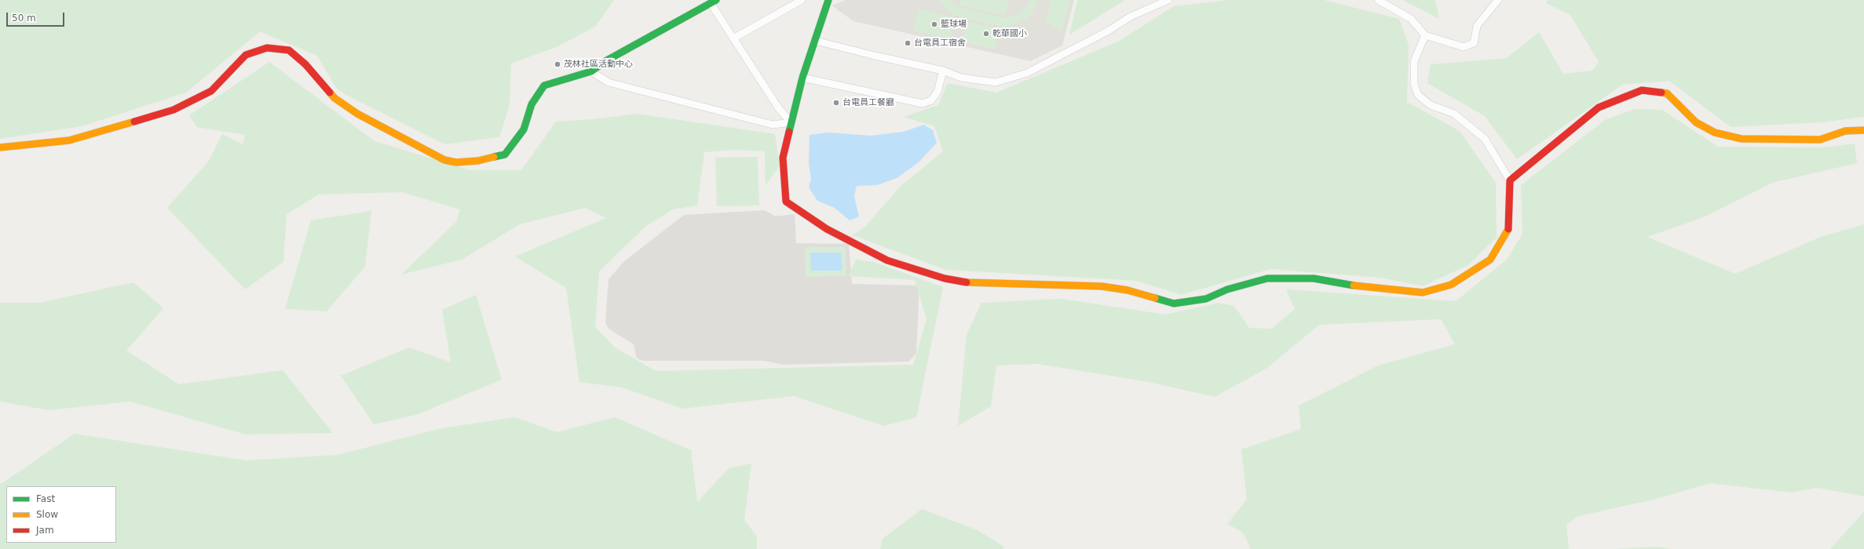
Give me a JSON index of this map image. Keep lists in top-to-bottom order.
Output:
{
  "places": [
    "籃球場",
    "乾華國小",
    "台電員工宿舍",
    "茂林社區活動中心",
    "台電員工餐廳"
  ],
  "legend": ["Fast", "Slow", "Jam"],
  "scale_bar": "50 m"
}
